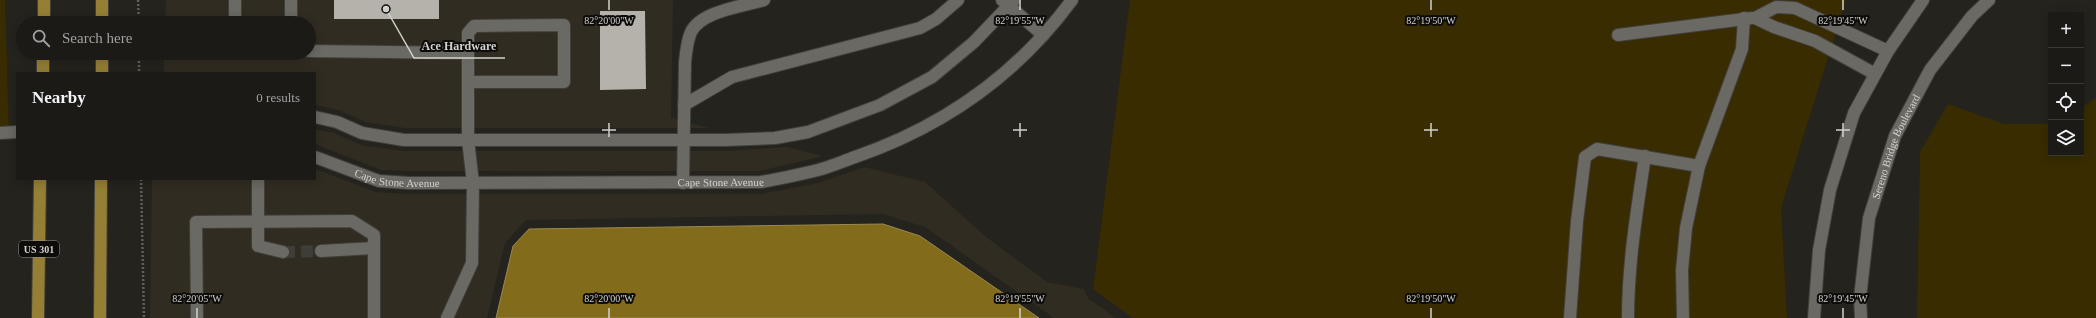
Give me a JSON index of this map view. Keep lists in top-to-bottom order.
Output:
{
  "streets": {
    "main road": ["US 301"],
    "street": ["Sereno Bridge Boulevard", "Cape Stone Avenue"]
  },
  "places": ["Ace Hardware"],
  "page": {
    "map_buttons": ["+", "−"],
    "search": "Search here",
    "heading": ["Nearby", "0 results"]
  },
  "coordinates": [
    "82°20'00\"W",
    "82°19'55\"W",
    "82°19'50\"W",
    "82°19'45\"W",
    "82°20'05\"W"
  ]
}
